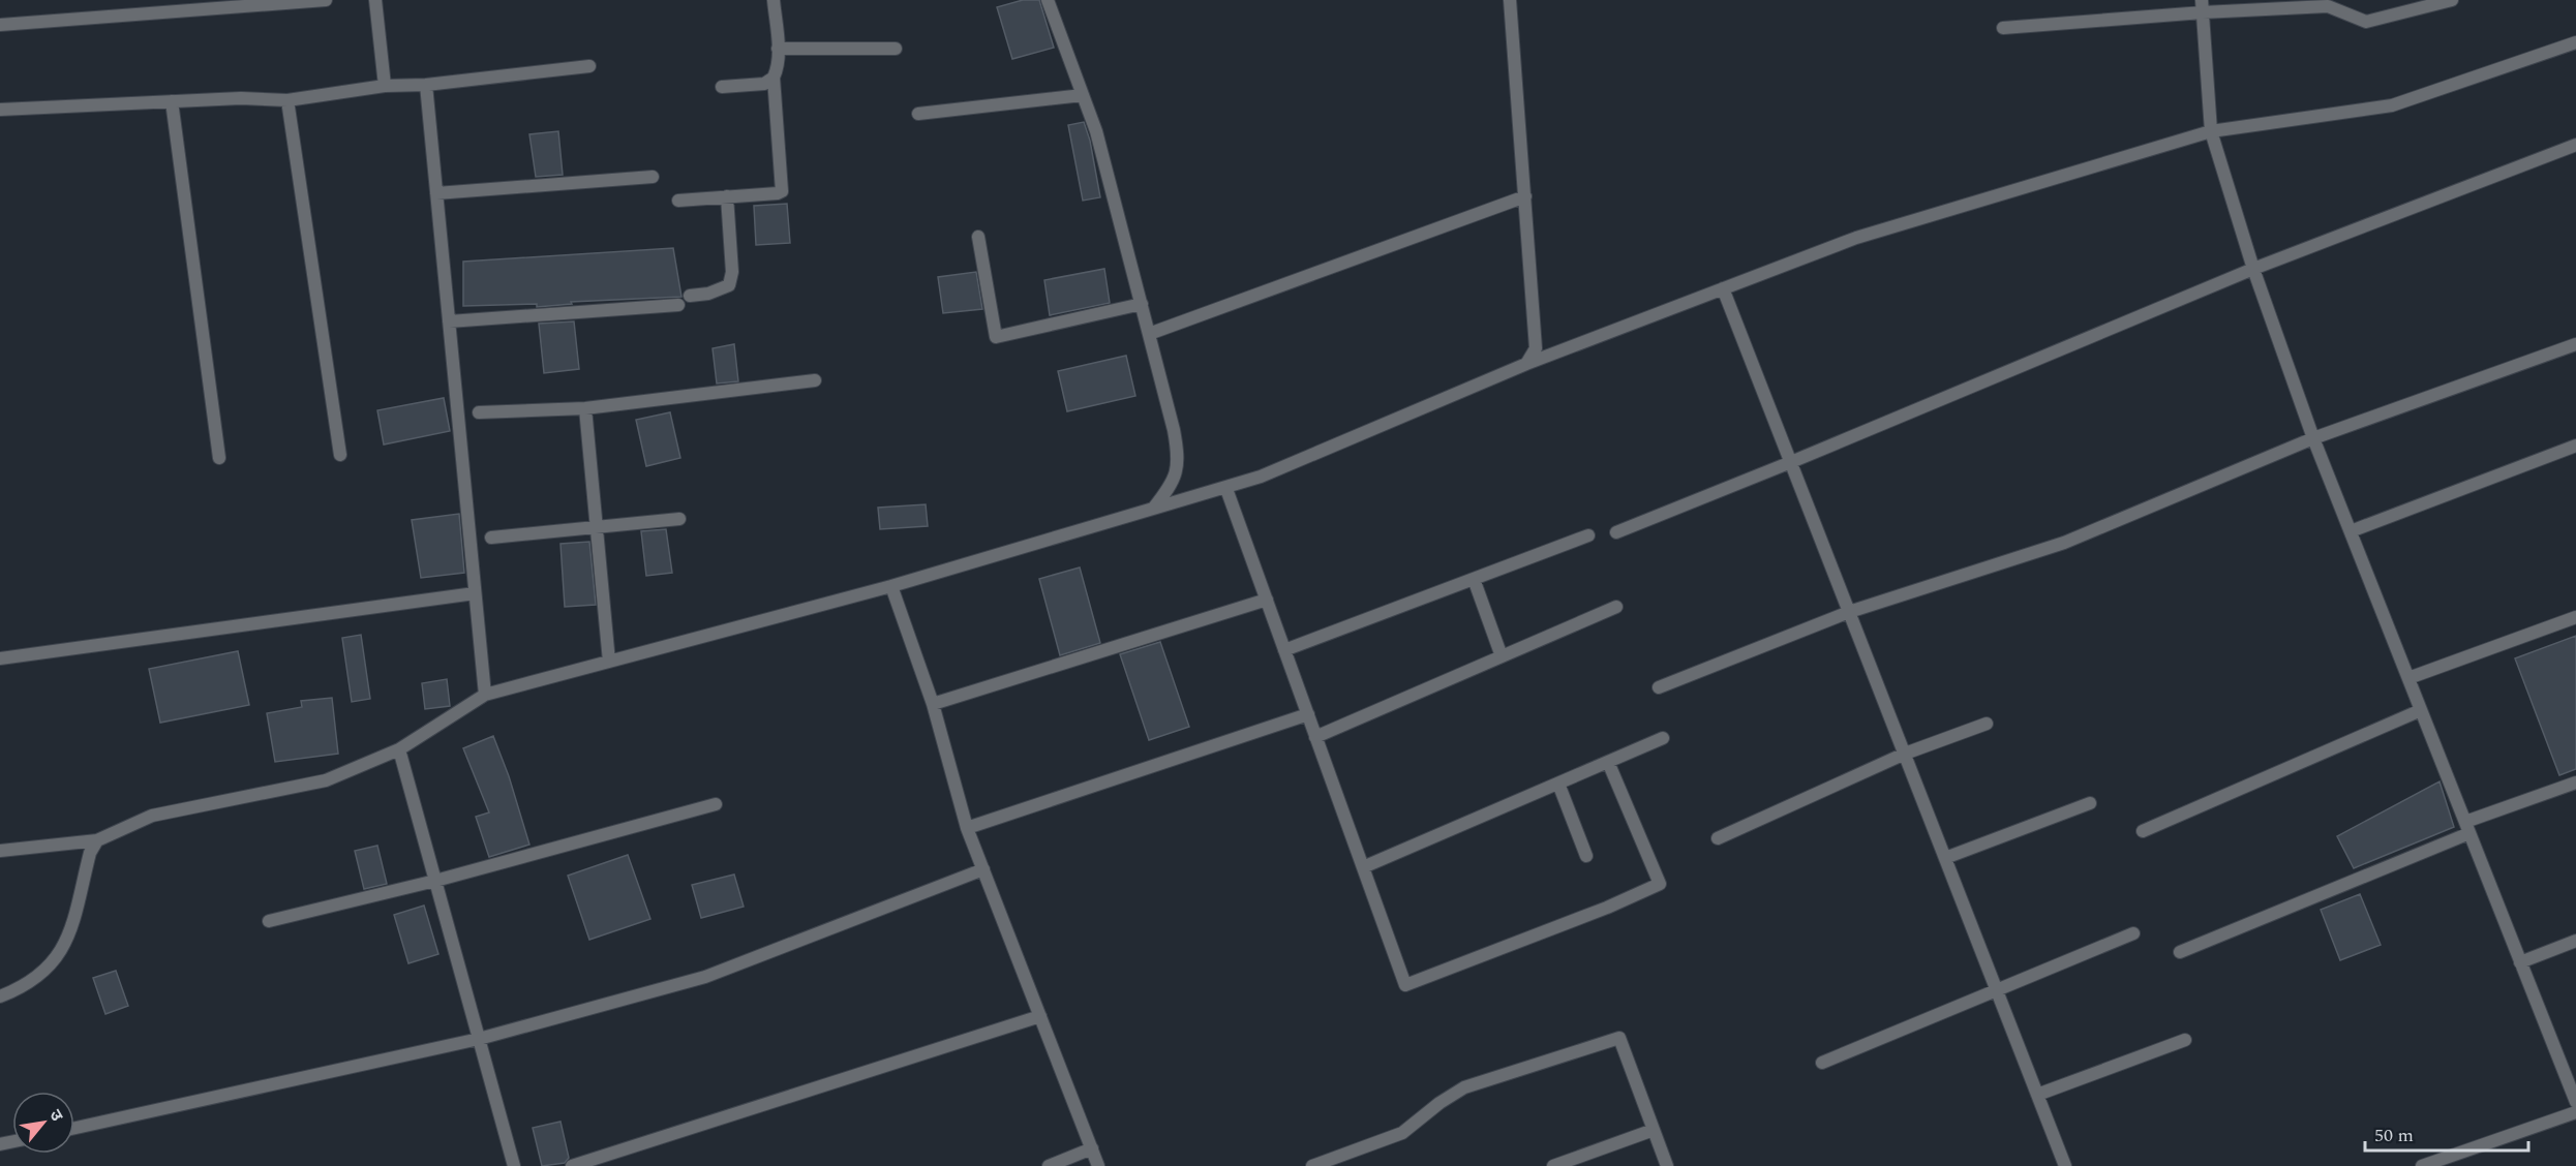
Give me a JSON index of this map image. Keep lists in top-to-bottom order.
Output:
{
  "scale_bar": "50 m",
  "north": "top right"
}
